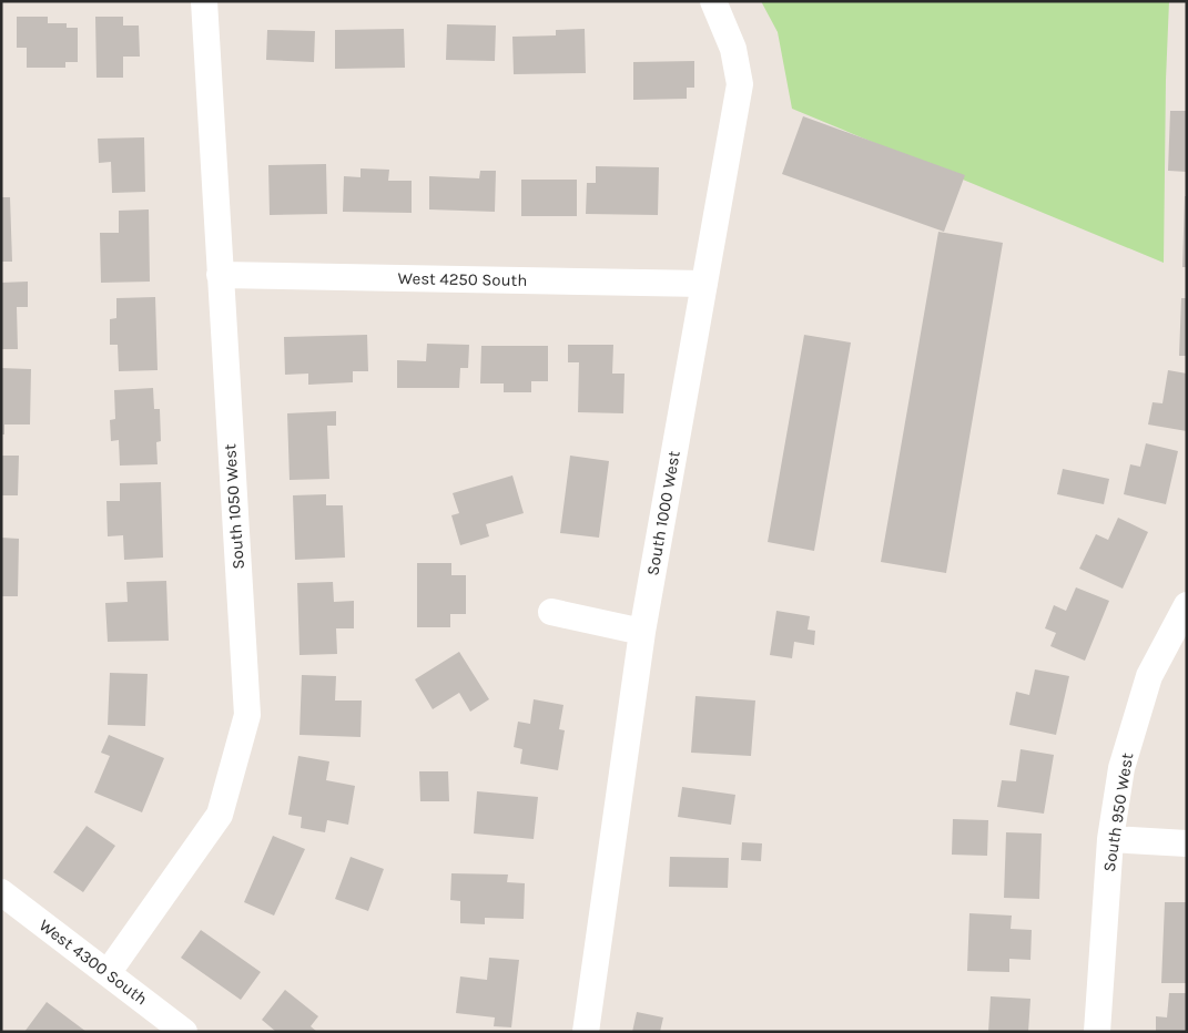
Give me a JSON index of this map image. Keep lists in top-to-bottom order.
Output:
{
  "streets": {
    "street": [
      "West 4250 South",
      "South 1050 West",
      "South 1000 West",
      "South 950 West",
      "West 4300 South"
    ]
  },
  "crossings": [
    ["West 4250 South", "South 1050 West"],
    ["West 4250 South", "South 1000 West"],
    ["South 1050 West", "West 4300 South"]
  ]
}
